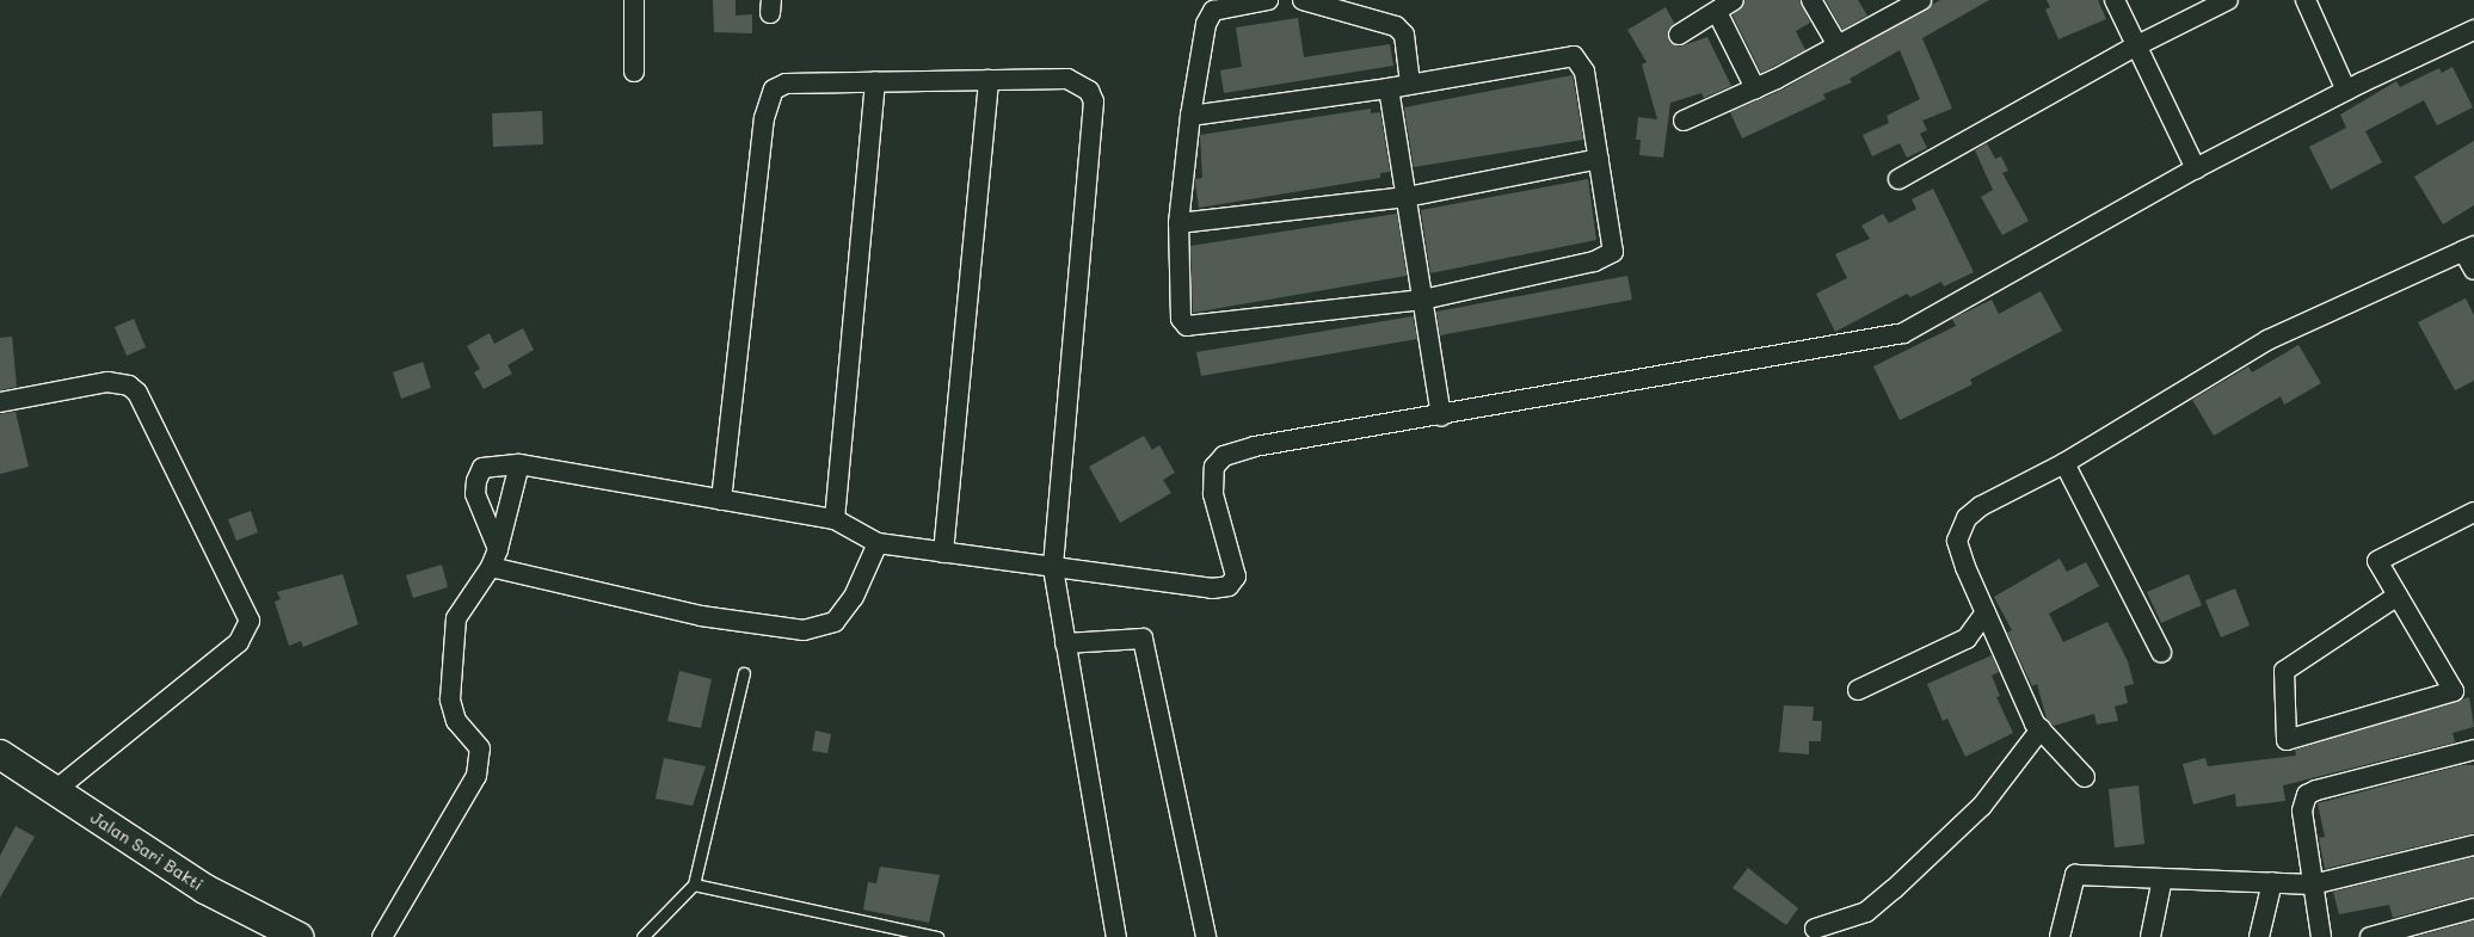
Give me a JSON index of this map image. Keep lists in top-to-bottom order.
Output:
{
  "streets": {
    "main road": ["Jalan Sari Bakti"]
  }
}
